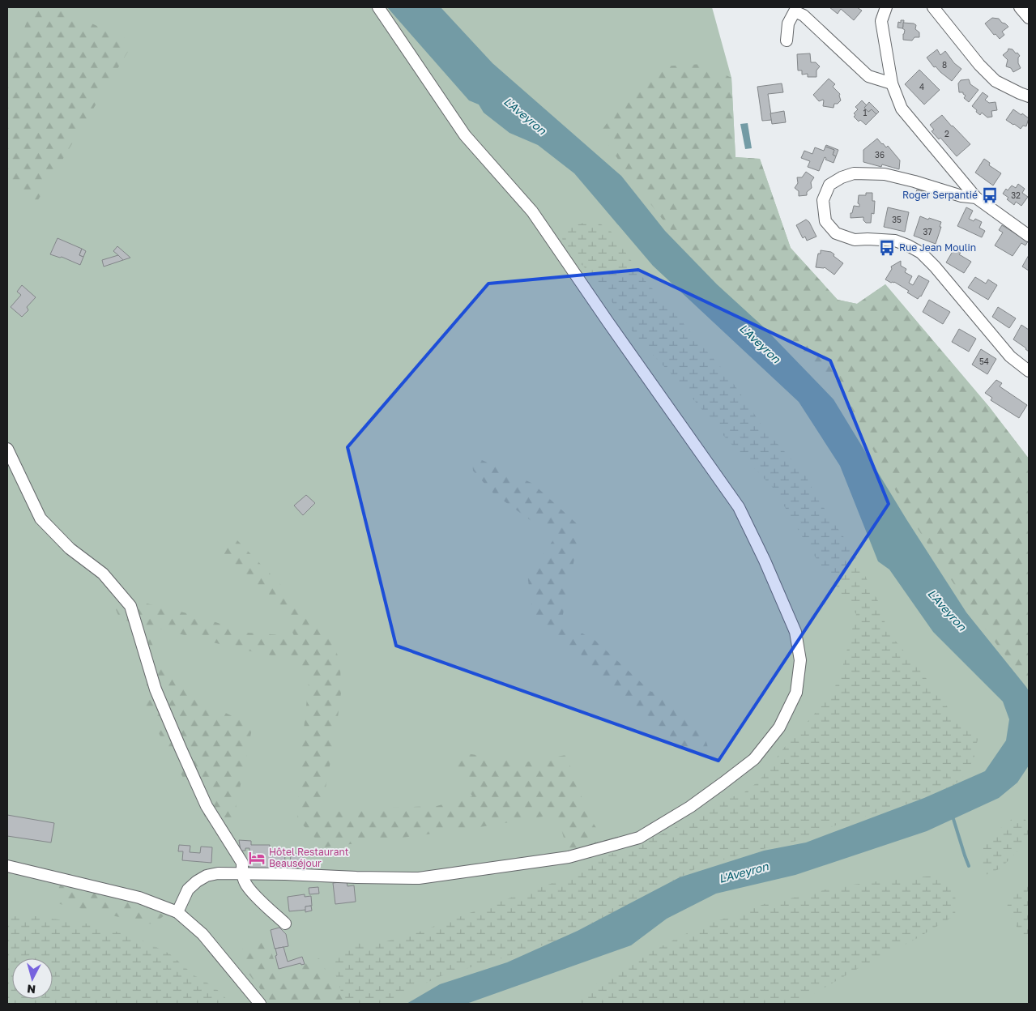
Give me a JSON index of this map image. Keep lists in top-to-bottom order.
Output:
{
  "water": ["L'Aveyron"],
  "places": {
    "bus stop": ["Roger Serpantié", "Rue Jean Moulin"],
    "hotel": ["Hôtel Restaurant Beauséjour"]
  },
  "house_numbers": [
    "8",
    "4",
    "1",
    "2",
    "36",
    "32",
    "35",
    "37",
    "54"
  ],
  "north": "bottom"
}
